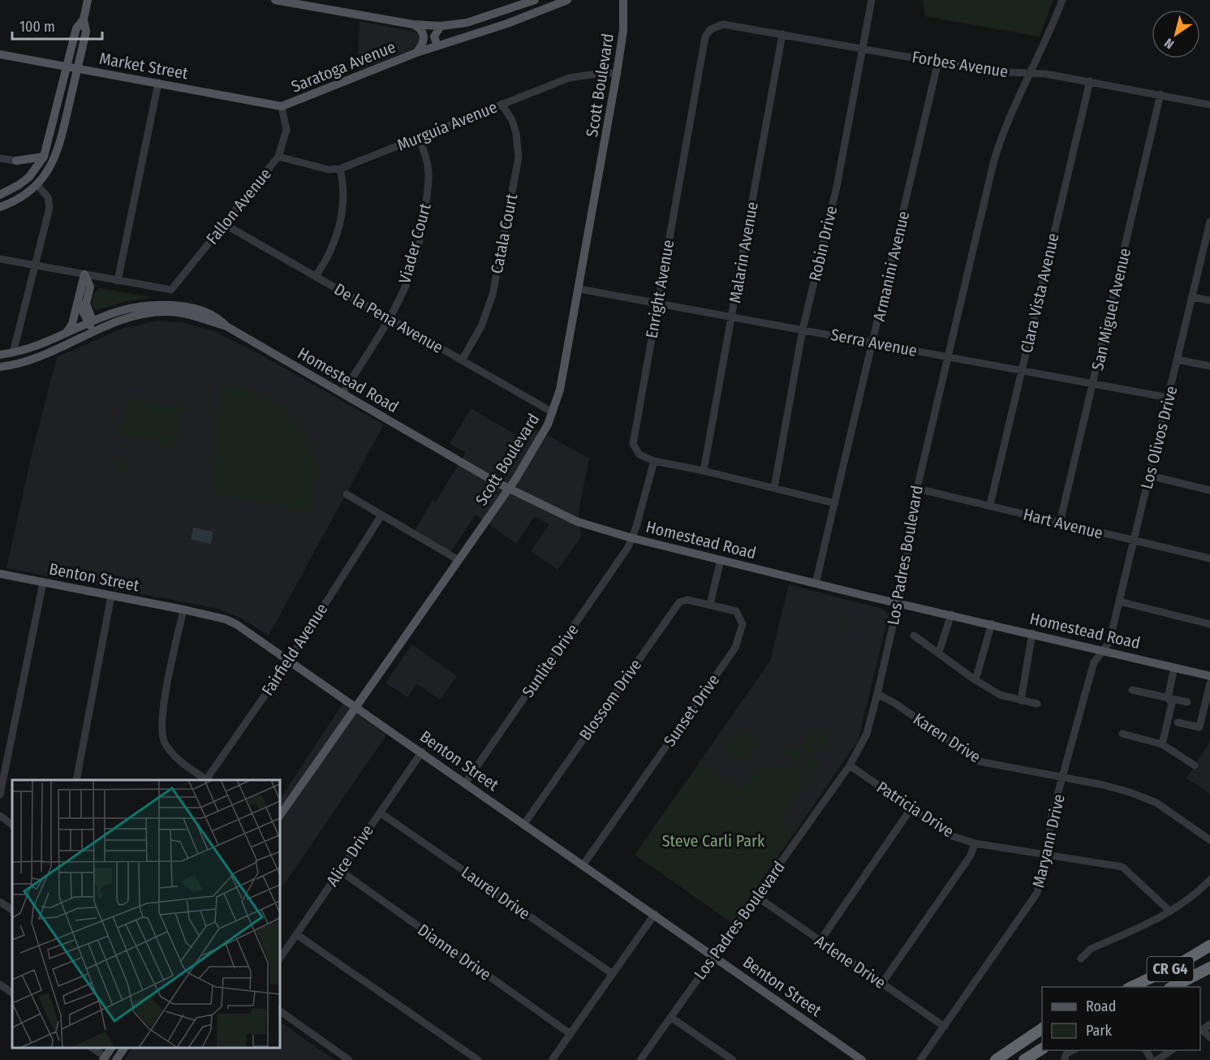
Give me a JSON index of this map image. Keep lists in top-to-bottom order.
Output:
{
  "streets": {
    "highway": ["CR G4"],
    "main road": [
      "Market Street",
      "Saratoga Avenue",
      "Scott Boulevard",
      "Homestead Road",
      "Benton Street"
    ],
    "street": [
      "Forbes Avenue",
      "Murguia Avenue",
      "Fallon Avenue",
      "Catala Court",
      "Viader Court",
      "Robin Drive",
      "Malarin Avenue",
      "Armanini Avenue",
      "Enright Avenue",
      "Clara Vista Avenue",
      "San Miguel Avenue",
      "De la Pena Avenue",
      "Serra Avenue",
      "Los Olivos Drive",
      "Hart Avenue",
      "Los Padres Boulevard",
      "Fairfield Avenue",
      "Sunlite Drive",
      "Blossom Drive",
      "Sunset Drive",
      "Karen Drive",
      "Patricia Drive",
      "Maryann Drive",
      "Alice Drive",
      "Laurel Drive",
      "Dianne Drive",
      "Arlene Drive"
    ]
  },
  "crossings": [
    ["Forbes Avenue", "Robin Drive"],
    ["Forbes Avenue", "Malarin Avenue"],
    ["Forbes Avenue", "Armanini Avenue"],
    ["Forbes Avenue", "Enright Avenue"],
    ["Forbes Avenue", "Clara Vista Avenue"],
    ["Forbes Avenue", "San Miguel Avenue"],
    ["Forbes Avenue", "Los Padres Boulevard"],
    ["Market Street", "Saratoga Avenue"],
    ["Market Street", "Fallon Avenue"],
    ["Saratoga Avenue", "Fallon Avenue"],
    ["Scott Boulevard", "Murguia Avenue"],
    ["Scott Boulevard", "De la Pena Avenue"],
    ["Scott Boulevard", "Serra Avenue"],
    ["Scott Boulevard", "Homestead Road"],
    ["Scott Boulevard", "Benton Street"],
    ["Murguia Avenue", "Fallon Avenue"],
    ["Murguia Avenue", "Catala Court"],
    ["Murguia Avenue", "Viader Court"],
    ["Fallon Avenue", "De la Pena Avenue"],
    ["Catala Court", "De la Pena Avenue"],
    ["Viader Court", "De la Pena Avenue"],
    ["Viader Court", "Homestead Road"],
    ["Robin Drive", "Serra Avenue"],
    ["Malarin Avenue", "Serra Avenue"],
    ["Armanini Avenue", "Serra Avenue"],
    ["Armanini Avenue", "Homestead Road"],
    ["Enright Avenue", "Serra Avenue"],
    ["Clara Vista Avenue", "Serra Avenue"],
    ["Clara Vista Avenue", "Hart Avenue"],
    ["San Miguel Avenue", "Serra Avenue"],
    ["San Miguel Avenue", "Hart Avenue"],
    ["Serra Avenue", "Los Olivos Drive"],
    ["Serra Avenue", "Los Padres Boulevard"],
    ["Homestead Road", "Los Olivos Drive"],
    ["Homestead Road", "Los Padres Boulevard"],
    ["Homestead Road", "Sunlite Drive"],
    ["Homestead Road", "Maryann Drive"],
    ["Los Olivos Drive", "Hart Avenue"],
    ["Los Olivos Drive", "Maryann Drive"],
    ["Hart Avenue", "Los Padres Boulevard"],
    ["Los Padres Boulevard", "Benton Street"],
    ["Los Padres Boulevard", "Karen Drive"],
    ["Los Padres Boulevard", "Patricia Drive"],
    ["Los Padres Boulevard", "Arlene Drive"],
    ["Benton Street", "Fairfield Avenue"],
    ["Benton Street", "Sunlite Drive"],
    ["Benton Street", "Blossom Drive"],
    ["Benton Street", "Sunset Drive"],
    ["Benton Street", "Alice Drive"],
    ["Blossom Drive", "Sunset Drive"],
    ["Karen Drive", "Maryann Drive"],
    ["Patricia Drive", "Maryann Drive"],
    ["Maryann Drive", "Arlene Drive"],
    ["Alice Drive", "Laurel Drive"],
    ["Alice Drive", "Dianne Drive"]
  ],
  "parks": ["Steve Carli Park"],
  "legend": ["Road", "Park"],
  "scale_bar": "100 m",
  "north": "bottom left"
}
